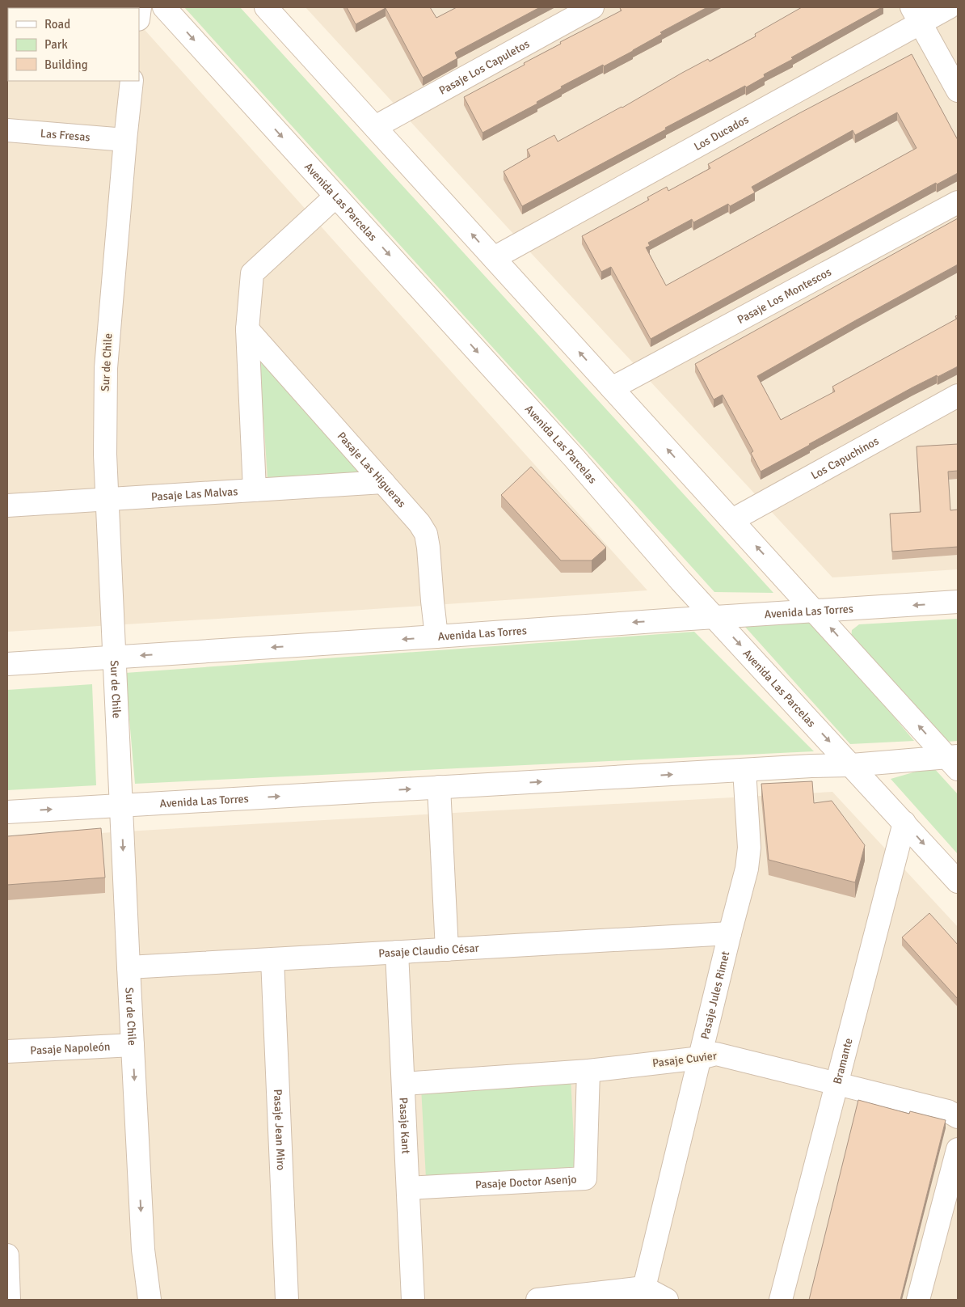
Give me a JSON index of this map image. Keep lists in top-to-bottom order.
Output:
{
  "streets": {
    "street": [
      "Pasaje Los Capuletos",
      "Los Ducados",
      "Las Fresas",
      "Avenida Las Parcelas",
      "Pasaje Los Montescos",
      "Sur de Chile",
      "Los Capuchinos",
      "Pasaje Las Higueras",
      "Pasaje Las Malvas",
      "Avenida Las Torres",
      "Pasaje Claudio César",
      "Pasaje Jules Rimet",
      "Pasaje Napoleón",
      "Pasaje Cuvier",
      "Bramante",
      "Pasaje Kant",
      "Pasaje Jean Miro",
      "Pasaje Doctor Asenjo"
    ]
  },
  "crossings": [
    ["Las Fresas", "Sur de Chile"],
    ["Avenida Las Parcelas", "Avenida Las Torres"],
    ["Avenida Las Parcelas", "Bramante"],
    ["Sur de Chile", "Pasaje Las Malvas"],
    ["Sur de Chile", "Avenida Las Torres"],
    ["Sur de Chile", "Pasaje Claudio César"],
    ["Sur de Chile", "Pasaje Napoleón"],
    ["Pasaje Las Higueras", "Pasaje Las Malvas"],
    ["Pasaje Las Higueras", "Avenida Las Torres"],
    ["Avenida Las Torres", "Pasaje Jules Rimet"],
    ["Pasaje Claudio César", "Pasaje Jules Rimet"],
    ["Pasaje Claudio César", "Pasaje Kant"],
    ["Pasaje Claudio César", "Pasaje Jean Miro"],
    ["Pasaje Jules Rimet", "Pasaje Cuvier"],
    ["Pasaje Cuvier", "Bramante"],
    ["Pasaje Cuvier", "Pasaje Kant"],
    ["Pasaje Cuvier", "Pasaje Doctor Asenjo"],
    ["Pasaje Kant", "Pasaje Doctor Asenjo"]
  ],
  "legend": ["Road", "Park", "Building"]
}
